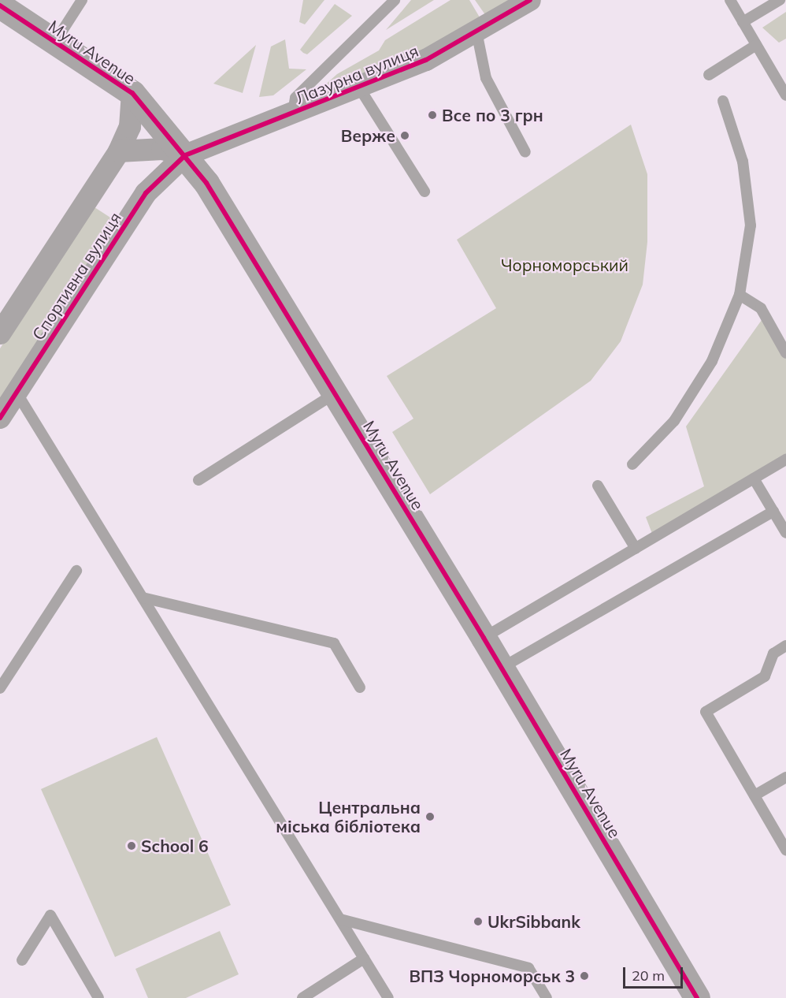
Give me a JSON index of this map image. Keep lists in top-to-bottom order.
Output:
{
  "streets": {
    "street": ["Myru Avenue", "Лазурна вулиця", "Спортивна вулиця"]
  },
  "crossings": [
    ["Myru Avenue", "Лазурна вулиця"],
    ["Myru Avenue", "Спортивна вулиця"],
    ["Лазурна вулиця", "Спортивна вулиця"]
  ],
  "parks": ["Чорноморський"],
  "places": [
    "Все по 3 грн",
    "Верже",
    "Центральна міська бібліотека",
    "School 6",
    "UkrSibbank",
    "ВПЗ Чорноморськ 3"
  ],
  "scale_bar": "20 m"
}
